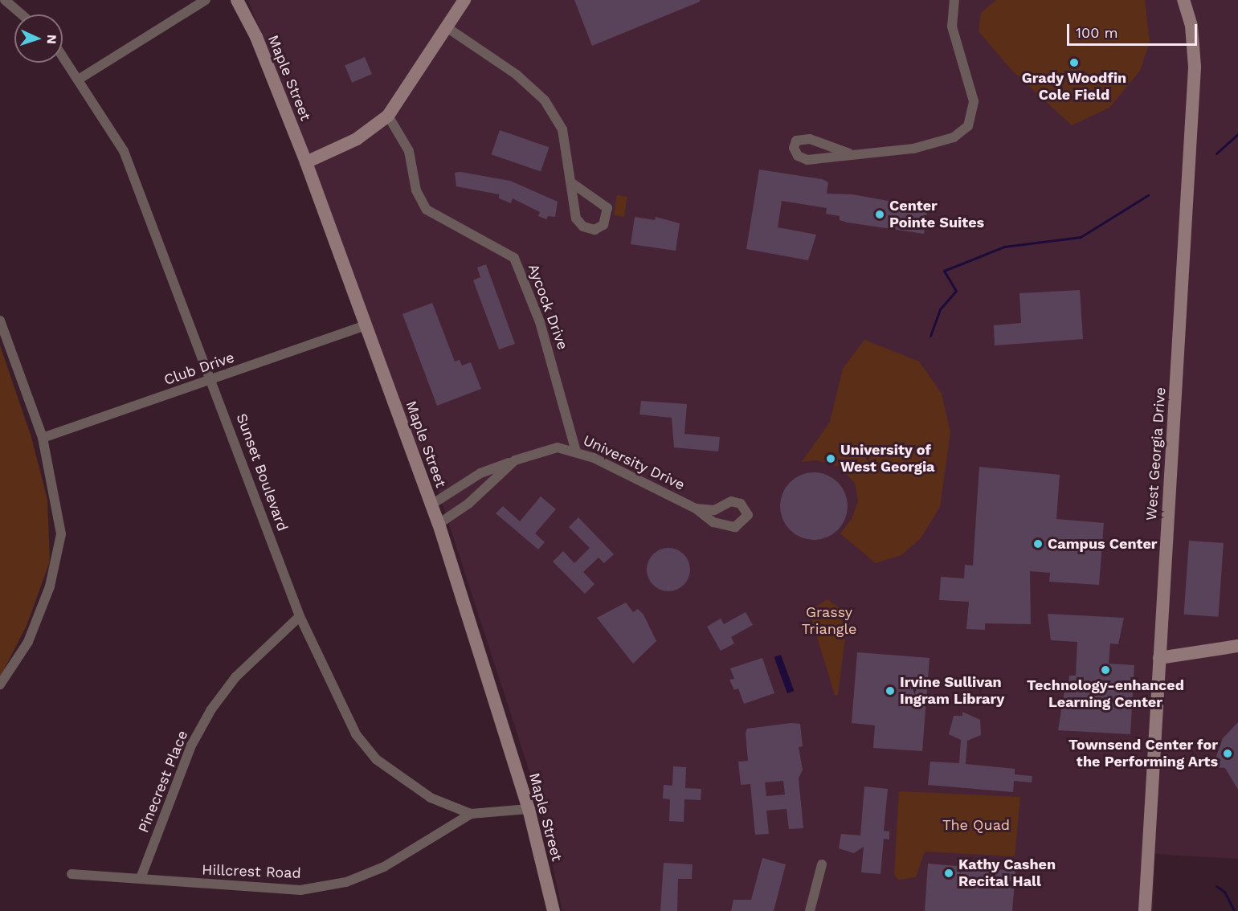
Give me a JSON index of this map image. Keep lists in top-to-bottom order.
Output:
{
  "streets": {
    "street": [
      "Maple Street",
      "Aycock Drive",
      "Club Drive",
      "West Georgia Drive",
      "University Drive",
      "Sunset Boulevard",
      "Pinecrest Place",
      "Hillcrest Road"
    ]
  },
  "crossings": [
    ["Maple Street", "Club Drive"],
    ["Maple Street", "University Drive"],
    ["Maple Street", "Sunset Boulevard"],
    ["Aycock Drive", "University Drive"],
    ["Club Drive", "Sunset Boulevard"],
    ["Sunset Boulevard", "Pinecrest Place"],
    ["Sunset Boulevard", "Hillcrest Road"],
    ["Pinecrest Place", "Hillcrest Road"]
  ],
  "parks": ["Grassy Triangle", "The Quad"],
  "places": [
    "Grady Woodfin Cole Field",
    "Center Pointe Suites",
    "University of West Georgia",
    "Campus Center",
    "Technology-enhanced Learning Center",
    "Irvine Sullivan Ingram Library",
    "Townsend Center for the Performing Arts",
    "Kathy Cashen Recital Hall"
  ],
  "scale_bar": "100 m",
  "north": "right"
}
